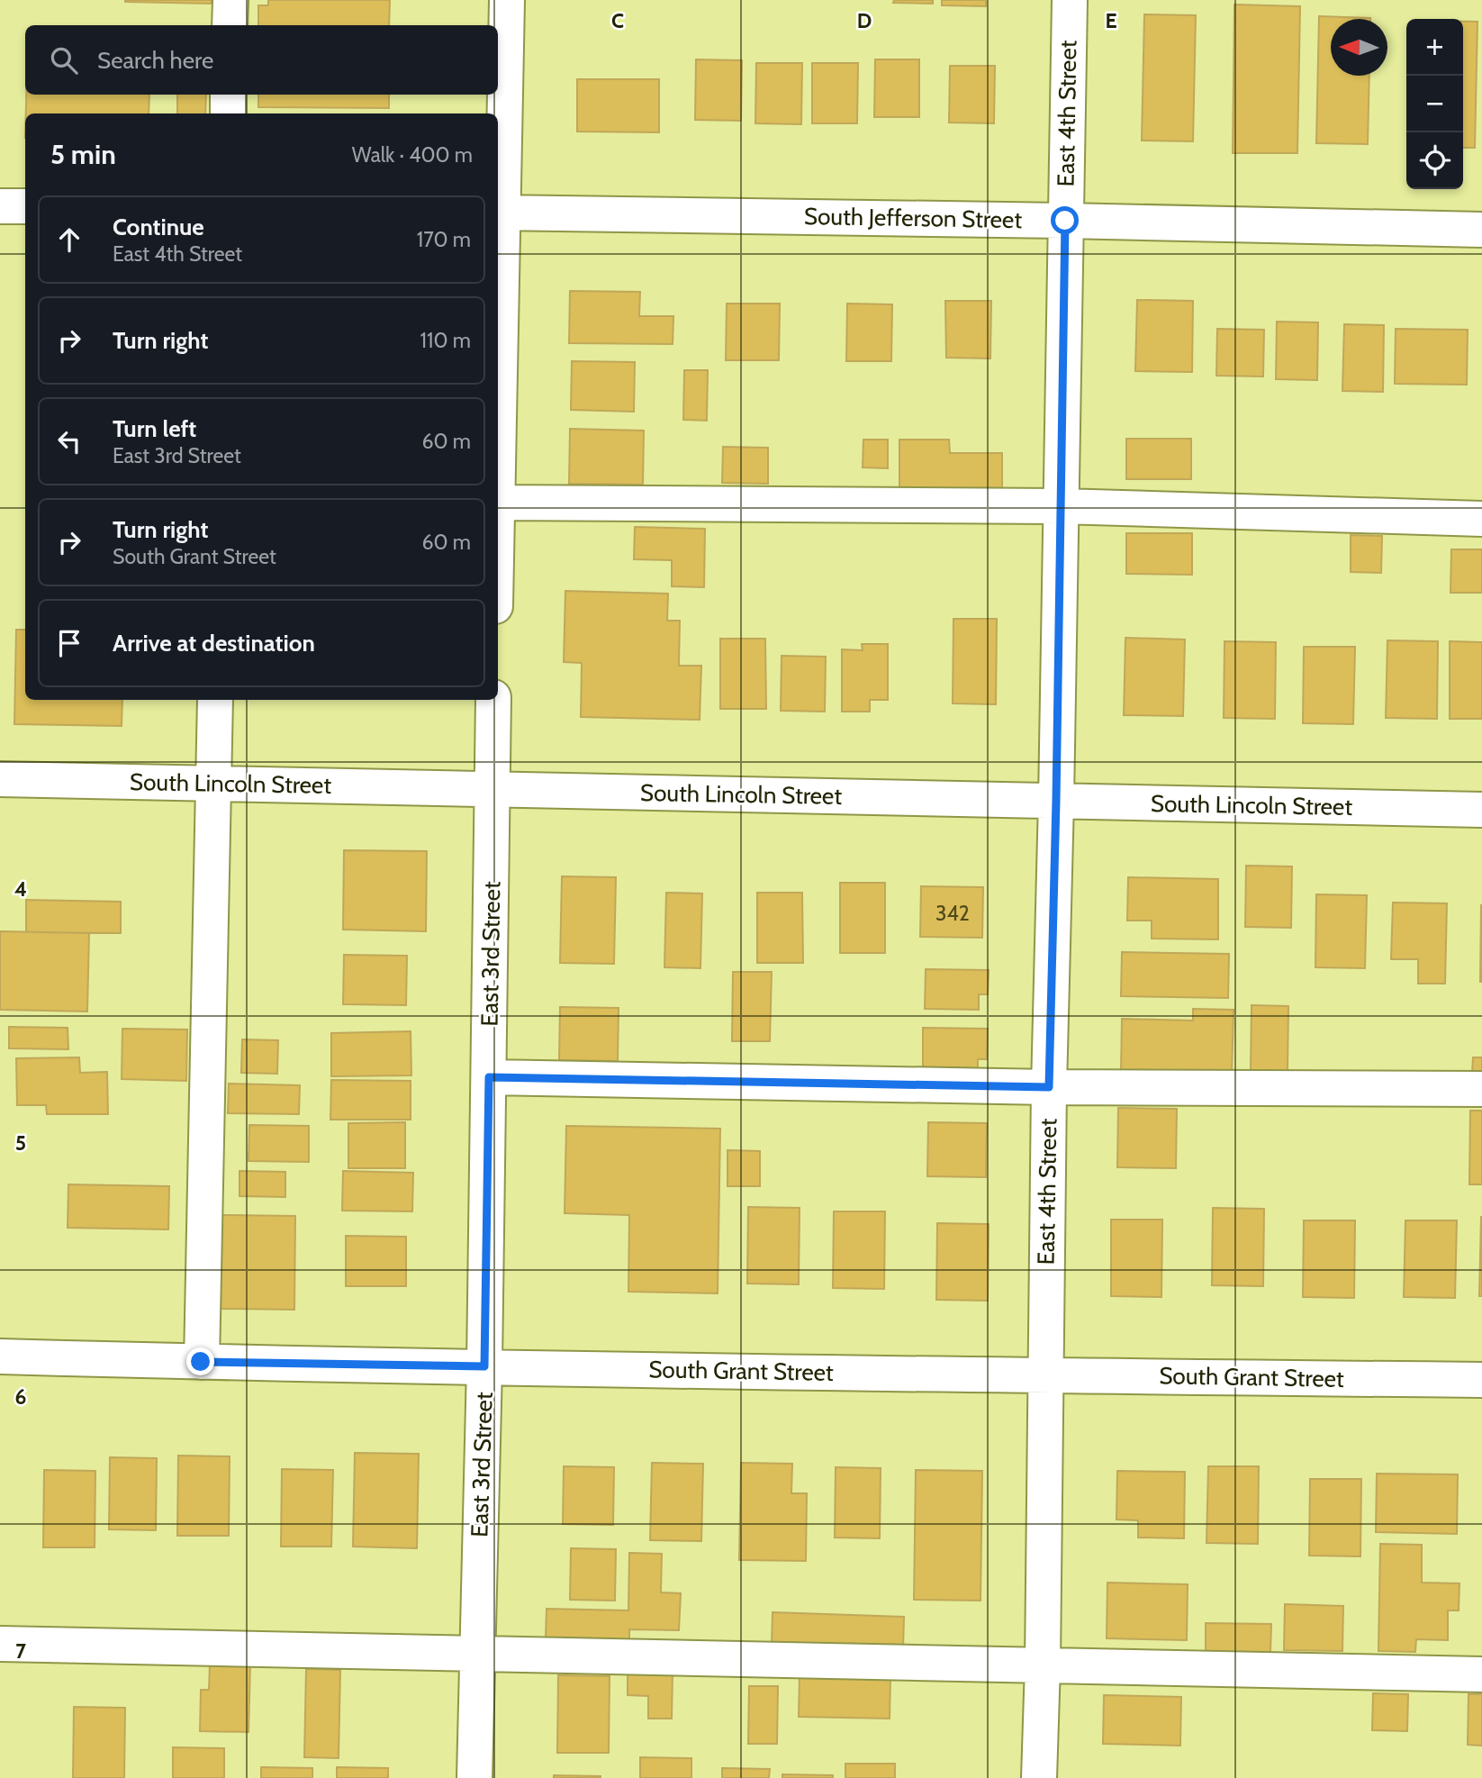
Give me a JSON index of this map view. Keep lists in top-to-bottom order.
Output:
{
  "streets": {
    "street": [
      "East 4th Street",
      "South Jefferson Street",
      "South Lincoln Street",
      "East 3rd Street",
      "South Grant Street"
    ]
  },
  "crossings": [
    ["East 4th Street", "South Jefferson Street"],
    ["East 4th Street", "South Lincoln Street"],
    ["East 4th Street", "South Grant Street"],
    ["South Lincoln Street", "East 3rd Street"],
    ["East 3rd Street", "South Grant Street"]
  ],
  "house_numbers": ["342"],
  "north": "left",
  "page": {
    "map_buttons": ["+", "−"],
    "search": "Search here",
    "heading": ["5 min", "Walk · 400 m"],
    "list": [
      ["Continue", "East 4th Street", "170 m"],
      ["Turn right", "110 m"],
      ["Turn left", "East 3rd Street", "60 m"],
      ["Turn right", "South Grant Street", "60 m"],
      "Arrive at destination"
    ]
  },
  "grid": {
    "columns": ["C", "D", "E"],
    "rows": [
      "4",
      "5",
      "6",
      "7"
    ]
  }
}
